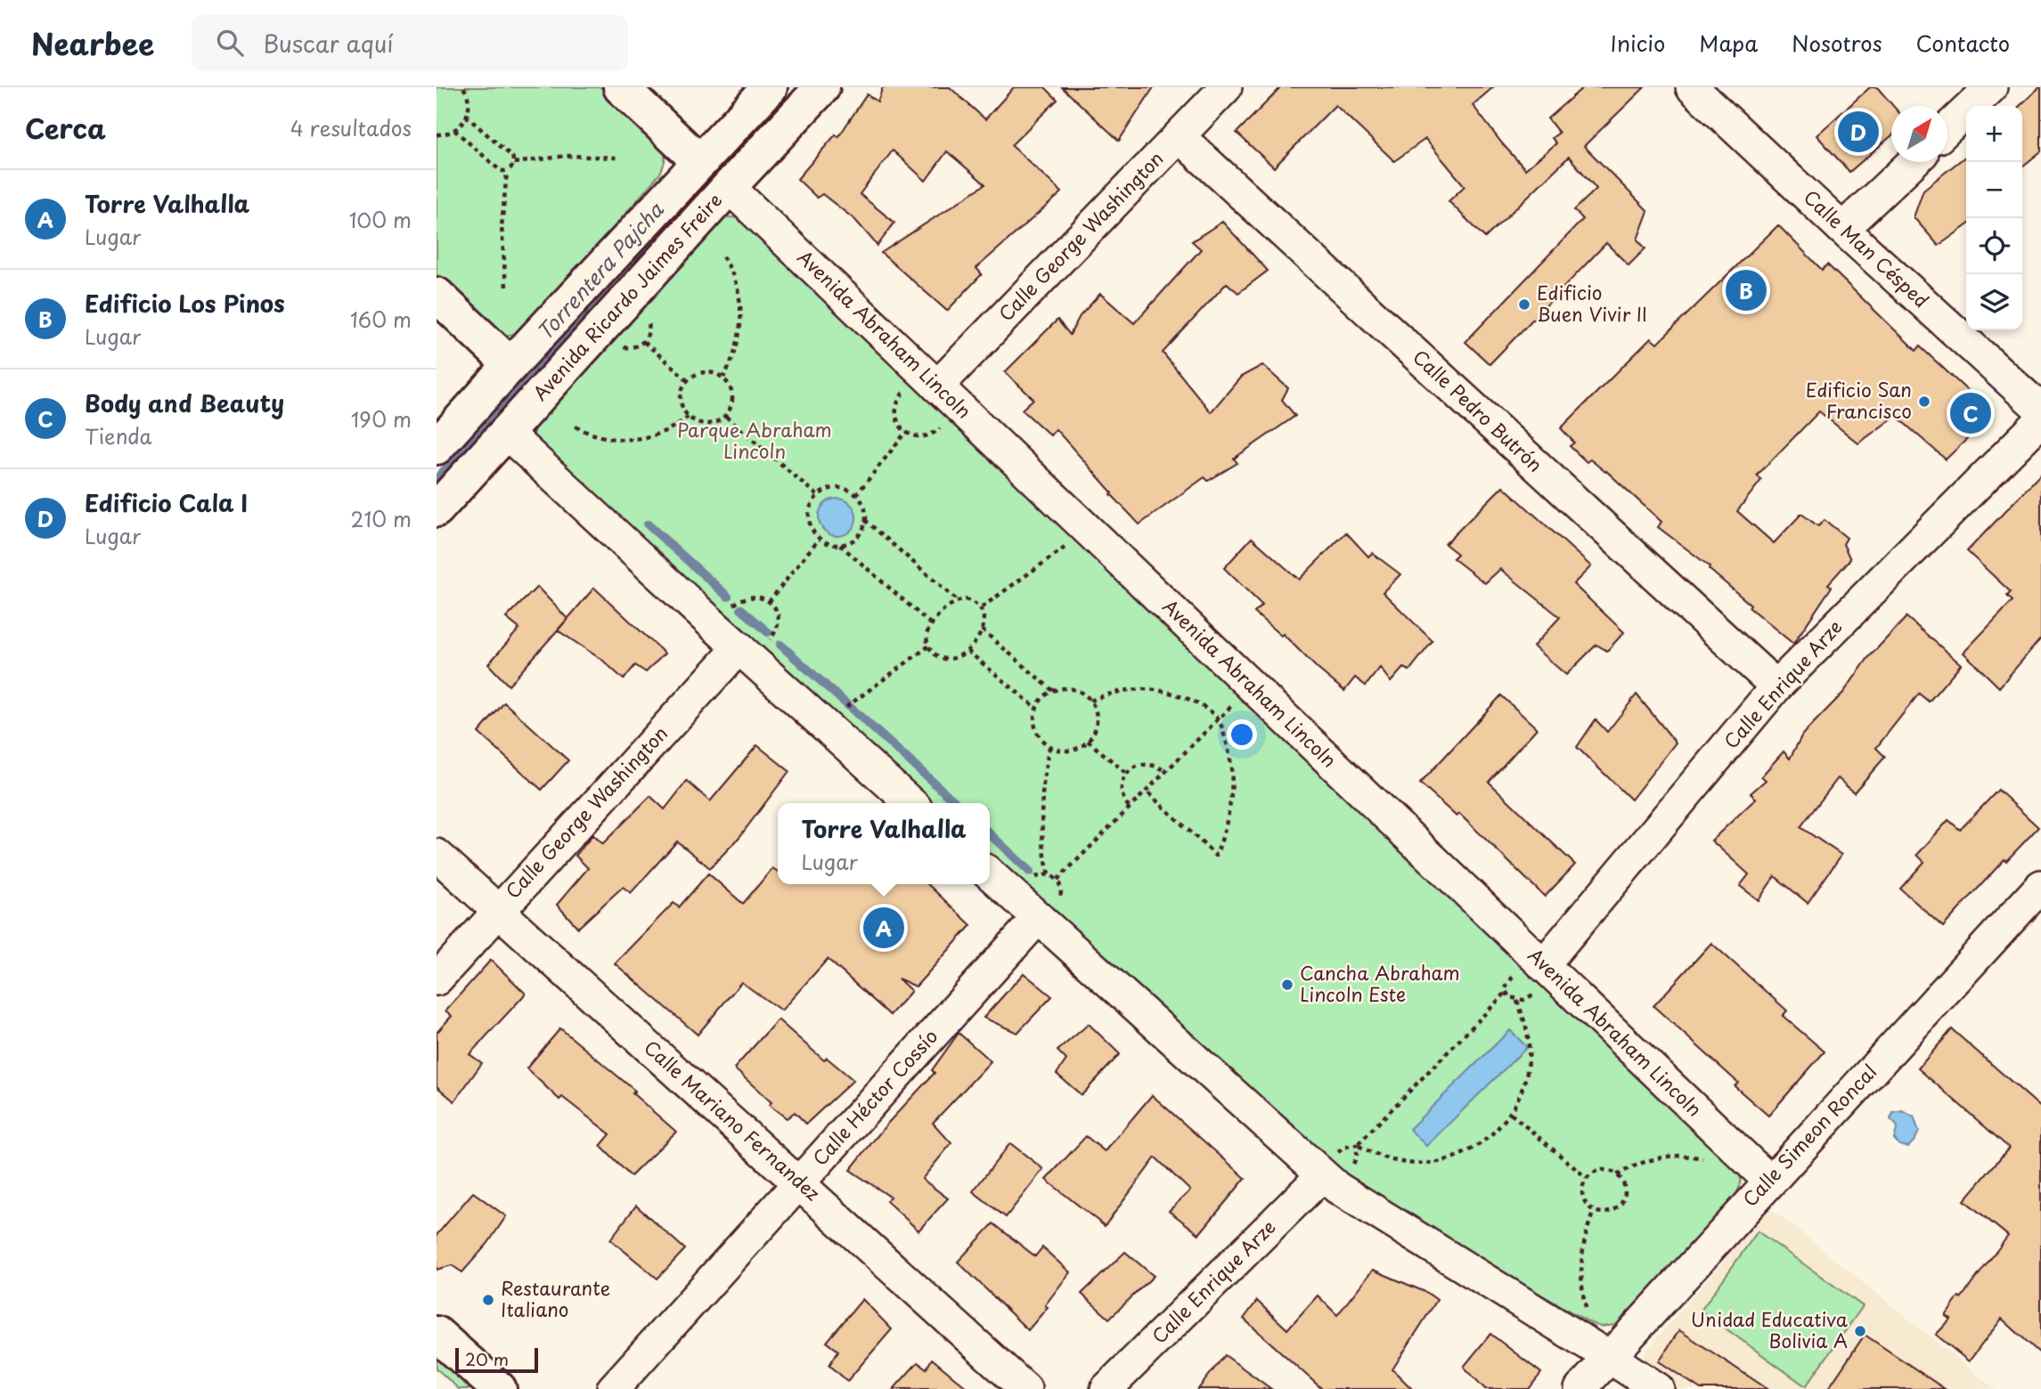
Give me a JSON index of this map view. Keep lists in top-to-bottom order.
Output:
{
  "streets": {
    "main road": ["Avenida Ricardo Jaimes Freire"],
    "street": [
      "Calle George Washington",
      "Calle Man Césped",
      "Avenida Abraham Lincoln",
      "Calle Pedro Butrón",
      "Calle Enrique Arze",
      "Calle Héctor Cossío",
      "Calle Mariano Fernandez",
      "Calle Simeon Roncal"
    ]
  },
  "crossings": [
    ["Calle George Washington", "Avenida Abraham Lincoln"],
    ["Calle George Washington", "Calle Pedro Butrón"],
    ["Calle George Washington", "Calle Mariano Fernandez"],
    ["Avenida Ricardo Jaimes Freire", "Avenida Abraham Lincoln"],
    ["Avenida Abraham Lincoln", "Calle Enrique Arze"],
    ["Avenida Abraham Lincoln", "Calle Simeon Roncal"],
    ["Calle Pedro Butrón", "Calle Enrique Arze"],
    ["Calle Héctor Cossío", "Calle Mariano Fernandez"]
  ],
  "water": ["Torrentera Pajcha"],
  "parks": ["Parque Abraham Lincoln"],
  "places": [
    "Edificio Buen Vivir II",
    "Edificio San Francisco",
    "Cancha Abraham Lincoln Este",
    "Restaurante Italiano",
    "Unidad Educativa Bolivia A"
  ],
  "scale_bar": "20 m",
  "north": "top right",
  "page": {
    "header": "Nearbee",
    "search": "Buscar aquí",
    "nav": [
      "Inicio",
      "Mapa",
      "Nosotros",
      "Contacto"
    ],
    "heading": ["Cerca", "4 resultados"],
    "map_buttons": ["+", "−"],
    "pins": [
      "D",
      "B",
      "C",
      "A"
    ],
    "list": [
      {
        "mark": "A",
        "name": "Torre Valhalla",
        "note": "Lugar",
        "value": "100 m"
      },
      {
        "mark": "B",
        "name": "Edificio Los Pinos",
        "note": "Lugar",
        "value": "160 m"
      },
      {
        "mark": "C",
        "name": "Body and Beauty",
        "note": "Tienda",
        "value": "190 m"
      },
      {
        "mark": "D",
        "name": "Edificio Cala I",
        "note": "Lugar",
        "value": "210 m"
      }
    ],
    "popup": ["Torre Valhalla", "Lugar"],
    "scale": "20 m"
  }
}
